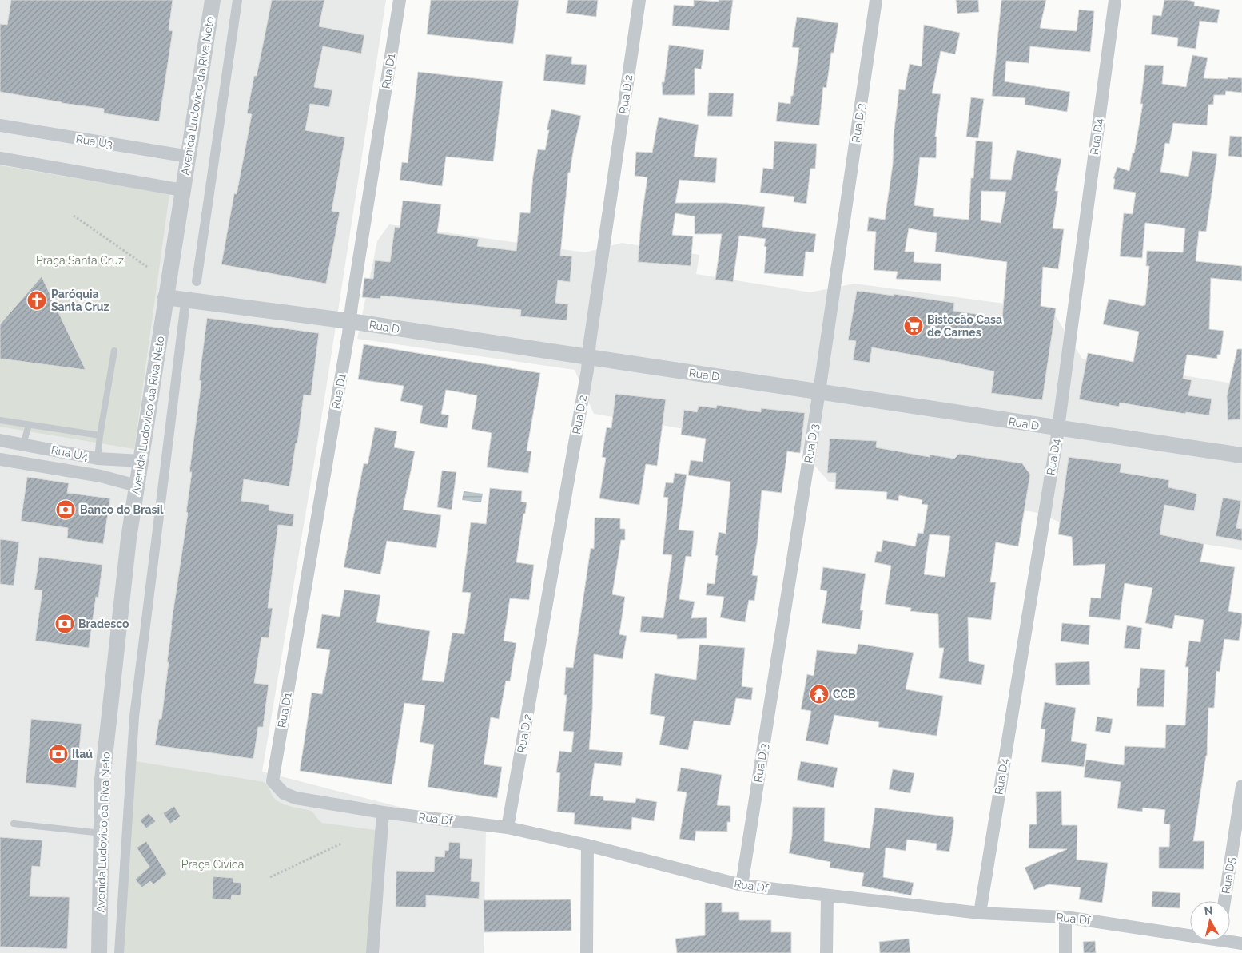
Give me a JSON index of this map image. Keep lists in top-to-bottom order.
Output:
{
  "streets": {
    "street": [
      "Rua D1",
      "Rua D 2",
      "Avenida Ludovico da Riva Neto",
      "Rua D 3",
      "Rua D4",
      "Rua U3",
      "Rua D",
      "Rua U4",
      "Rua Df",
      "Rua D5"
    ]
  },
  "crossings": [
    ["Rua D1", "Rua D"],
    ["Rua D1", "Rua Df"],
    ["Rua D 2", "Rua D"],
    ["Rua D 2", "Rua Df"],
    ["Avenida Ludovico da Riva Neto", "Rua U3"],
    ["Avenida Ludovico da Riva Neto", "Rua D"],
    ["Avenida Ludovico da Riva Neto", "Rua U4"],
    ["Rua D 3", "Rua D"],
    ["Rua D 3", "Rua Df"],
    ["Rua D4", "Rua D"],
    ["Rua D4", "Rua Df"]
  ],
  "parks": ["Praça Santa Cruz", "Praça Cívica"],
  "places": {
    "church": ["Paróquia Santa Cruz"],
    "supermarket": ["Bistecão Casa de Carnes"],
    "bank": ["Banco do Brasil", "Bradesco", "Itaú"],
    "temple": ["CCB"]
  },
  "north": "top"
}
